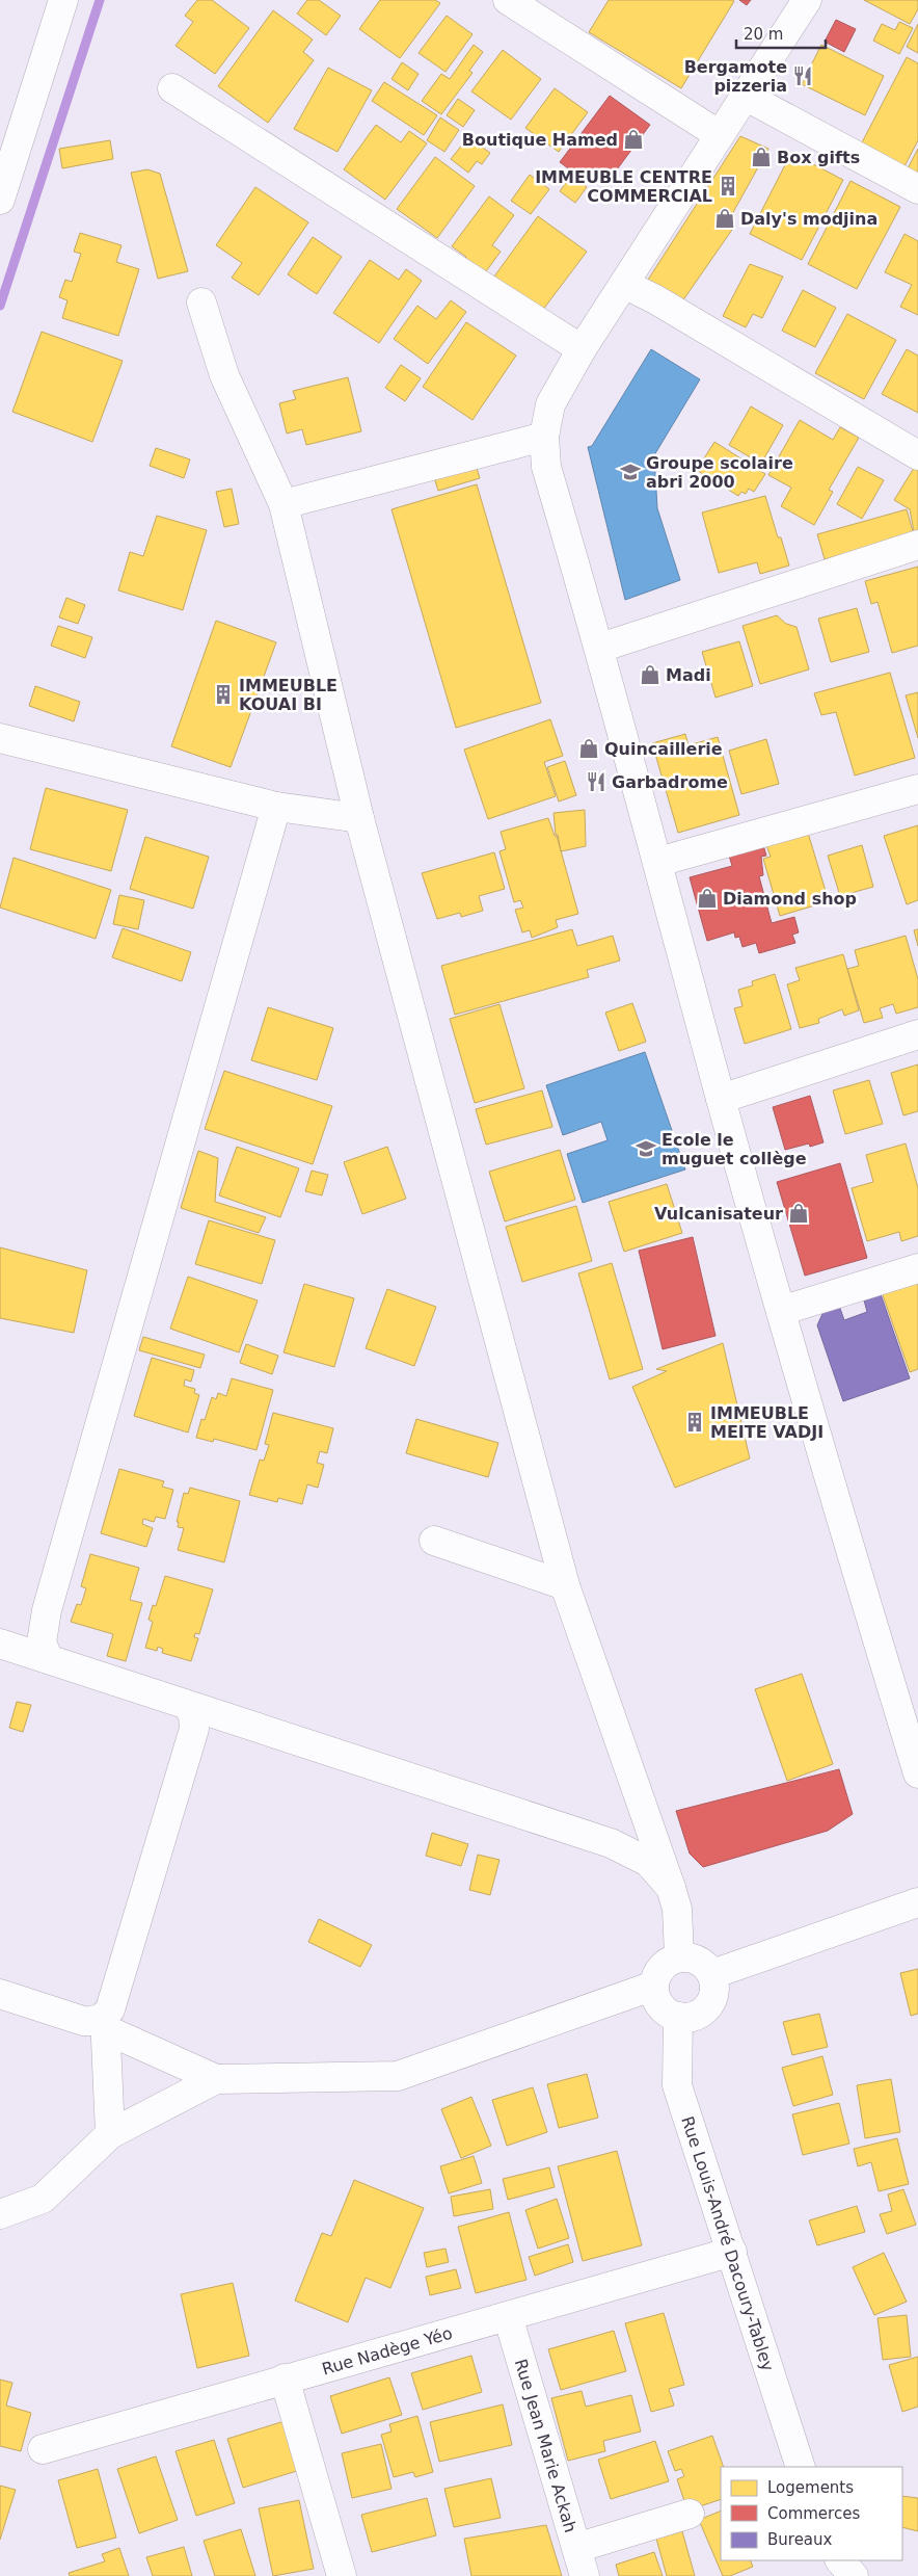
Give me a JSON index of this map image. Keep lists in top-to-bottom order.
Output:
{
  "streets": {
    "street": ["Rue Louis-André Dacoury-Tabley", "Rue Nadège Yéo", "Rue Jean Marie Ackah"]
  },
  "crossings": [
    ["Rue Louis-André Dacoury-Tabley", "Rue Nadège Yéo"],
    ["Rue Nadège Yéo", "Rue Jean Marie Ackah"]
  ],
  "places": {
    "restaurant": ["Bergamote pizzeria", "Garbadrome"],
    "shop": [
      "Boutique Hamed",
      "Box gifts",
      "Daly's modjina",
      "Madi",
      "Quincaillerie",
      "Diamond shop",
      "Vulcanisateur"
    ],
    "building": ["IMMEUBLE CENTRE COMMERCIAL", "IMMEUBLE KOUAI BI", "IMMEUBLE MEITE VADJI"],
    "school or university": ["Groupe scolaire abri 2000", "Ecole le muguet collège"]
  },
  "legend": ["Logements", "Commerces", "Bureaux"],
  "scale_bar": "20 m"
}
